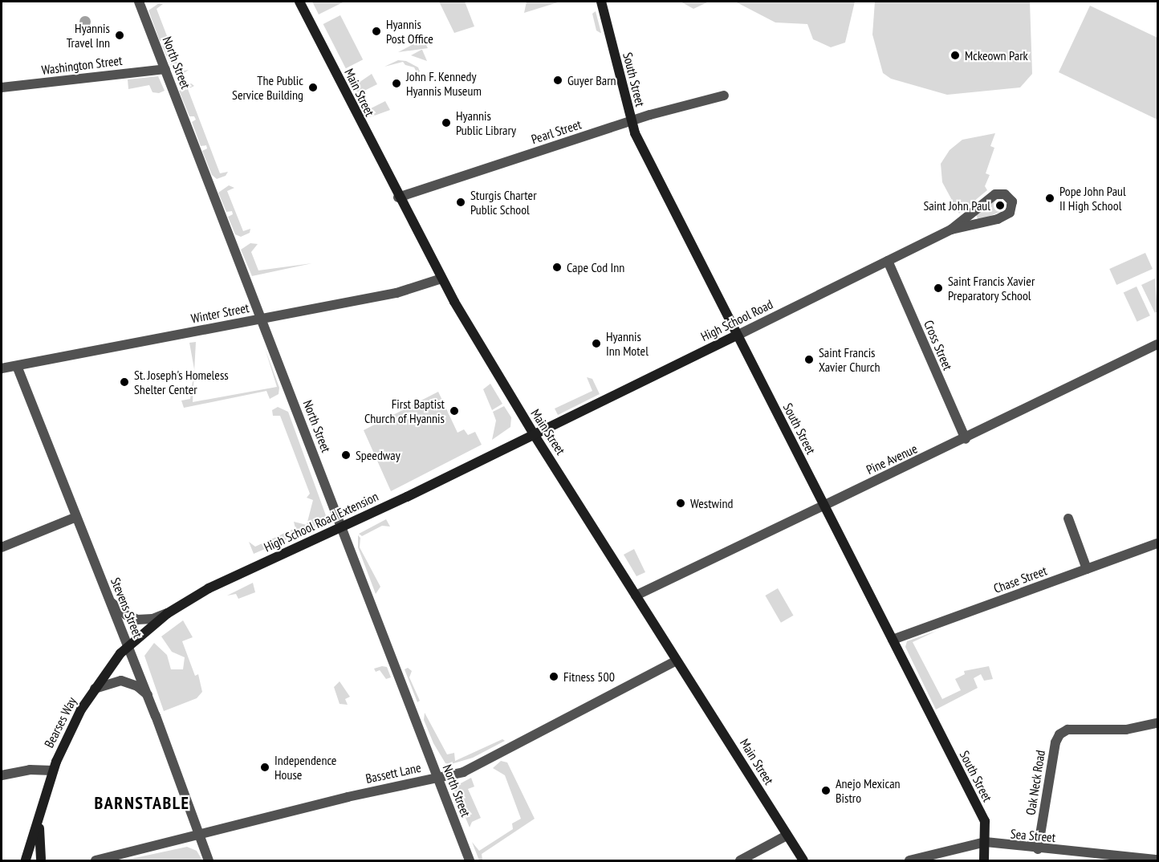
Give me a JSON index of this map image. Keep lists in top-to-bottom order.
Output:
{
  "streets": {
    "main road": [
      "South Street",
      "Main Street",
      "High School Road",
      "High School Road Extension",
      "Bearses Way"
    ],
    "street": [
      "North Street",
      "Washington Street",
      "Pearl Street",
      "Winter Street",
      "Cross Street",
      "Pine Avenue",
      "Chase Street",
      "Stevens Street",
      "Bassett Lane",
      "Oak Neck Road",
      "Sea Street"
    ]
  },
  "crossings": [
    ["North Street", "Washington Street"],
    ["North Street", "Winter Street"],
    ["North Street", "High School Road Extension"],
    ["North Street", "Bassett Lane"],
    ["South Street", "Pearl Street"],
    ["South Street", "High School Road"],
    ["South Street", "Pine Avenue"],
    ["South Street", "Chase Street"],
    ["South Street", "Sea Street"],
    ["Main Street", "Pearl Street"],
    ["Main Street", "Winter Street"],
    ["Main Street", "High School Road"],
    ["Main Street", "Pine Avenue"],
    ["Main Street", "High School Road Extension"],
    ["Main Street", "Bassett Lane"],
    ["Winter Street", "Stevens Street"],
    ["High School Road", "Cross Street"],
    ["High School Road", "High School Road Extension"],
    ["Cross Street", "Pine Avenue"],
    ["High School Road Extension", "Stevens Street"],
    ["High School Road Extension", "Bearses Way"],
    ["Stevens Street", "Bearses Way"],
    ["Stevens Street", "Bassett Lane"],
    ["Oak Neck Road", "Sea Street"]
  ],
  "districts": ["BARNSTABLE"],
  "places": [
    "Hyannis Post Office",
    "Hyannis Travel Inn",
    "Mckeown Park",
    "Guyer Barn",
    "John F. Kennedy Hyannis Museum",
    "The Public Service Building",
    "Hyannis Public Library",
    "Pope John Paul II High School",
    "Sturgis Charter Public School",
    "Saint John Paul",
    "Cape Cod Inn",
    "Saint Francis Xavier Preparatory School",
    "Hyannis Inn Motel",
    "Saint Francis Xavier Church",
    "St. Joseph's Homeless Shelter Center",
    "First Baptist Church of Hyannis",
    "Speedway",
    "Westwind",
    "Fitness 500",
    "Independence House",
    "Anejo Mexican Bistro"
  ]
}
